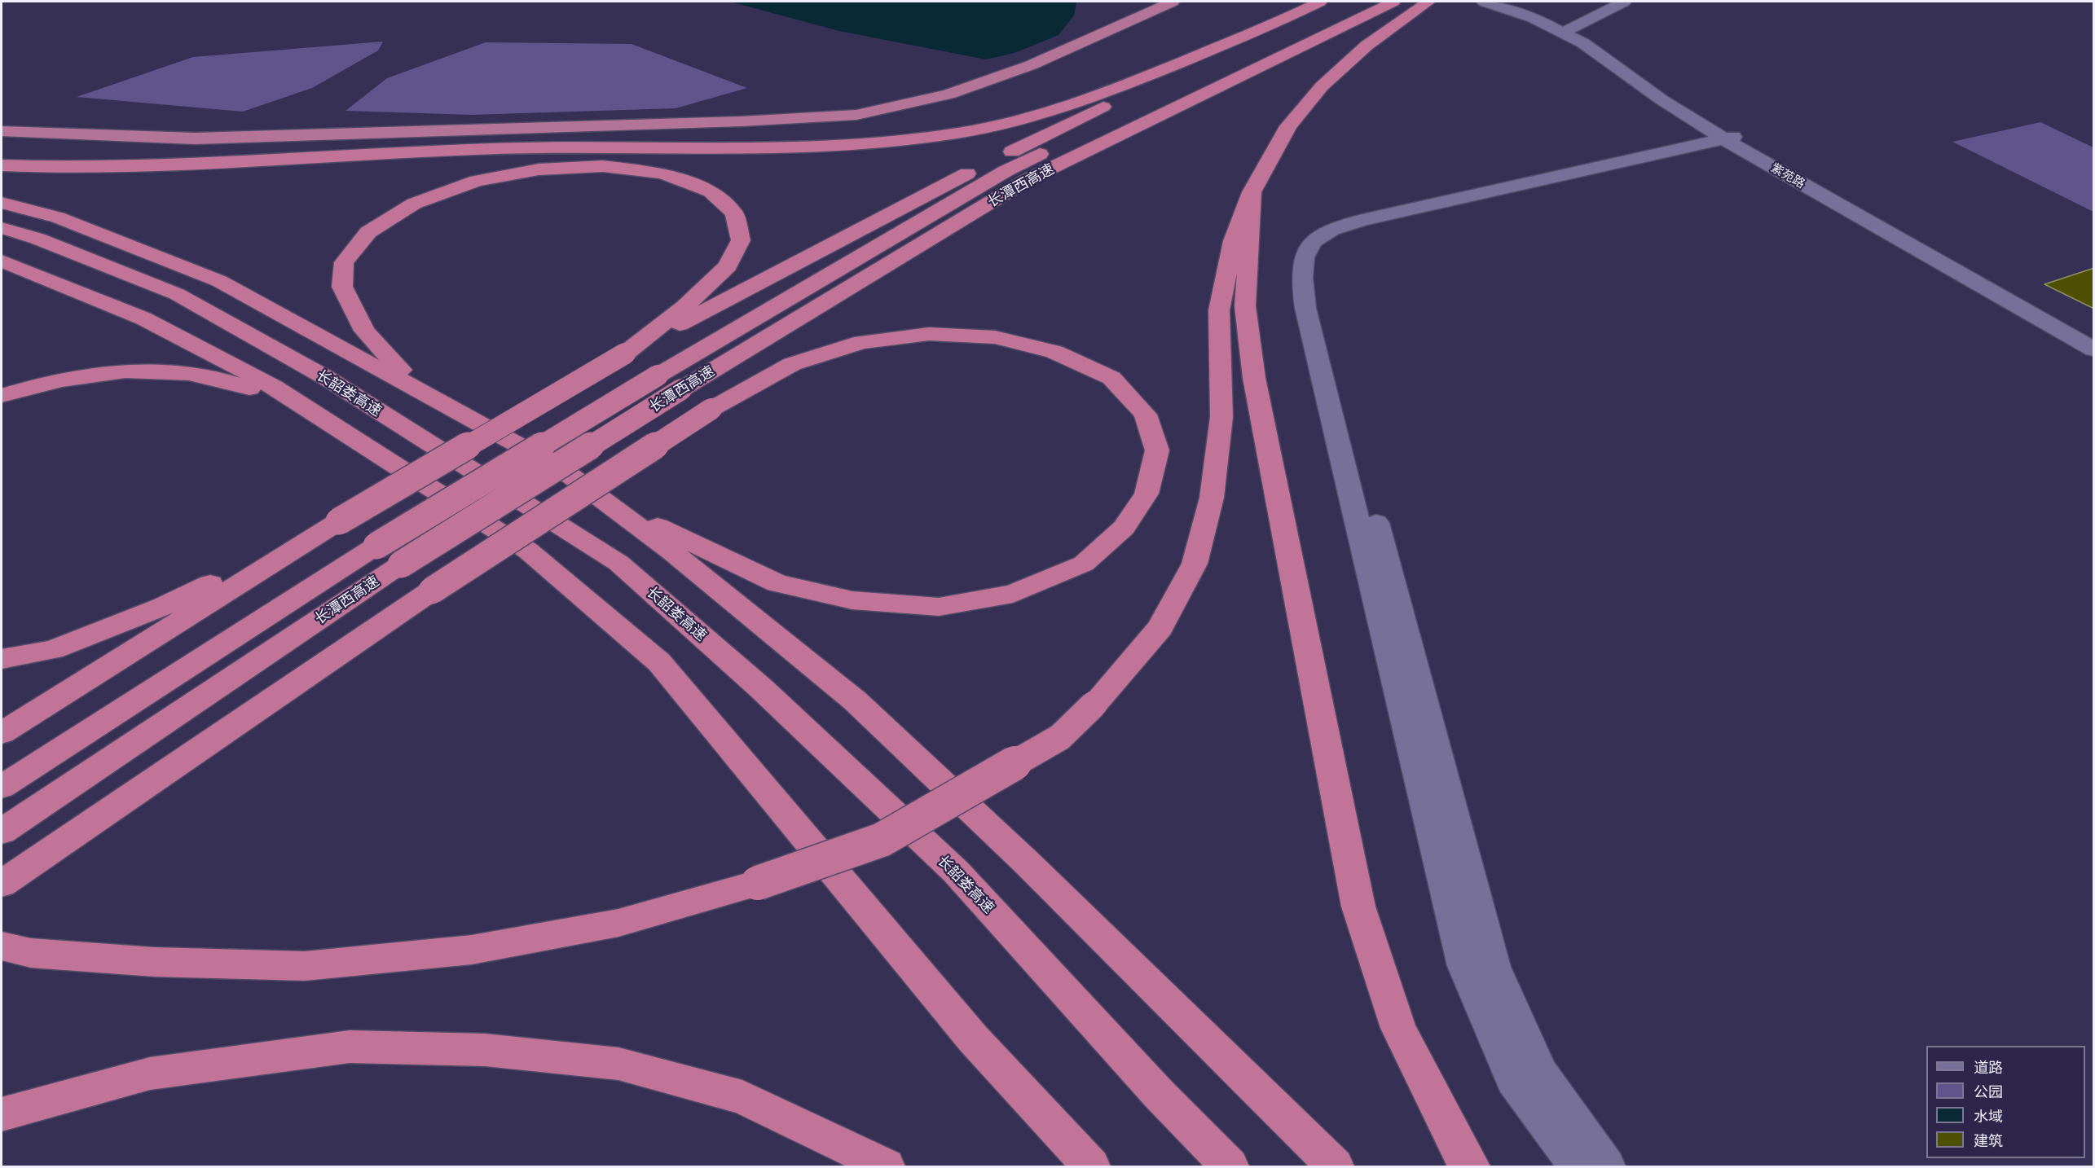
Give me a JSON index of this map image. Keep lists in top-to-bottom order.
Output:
{
  "streets": {
    "highway": ["长潭西高速", "长韶娄高速"],
    "street": ["紫苑路"]
  },
  "legend": [
    "道路",
    "公园",
    "水域",
    "建筑"
  ]
}
